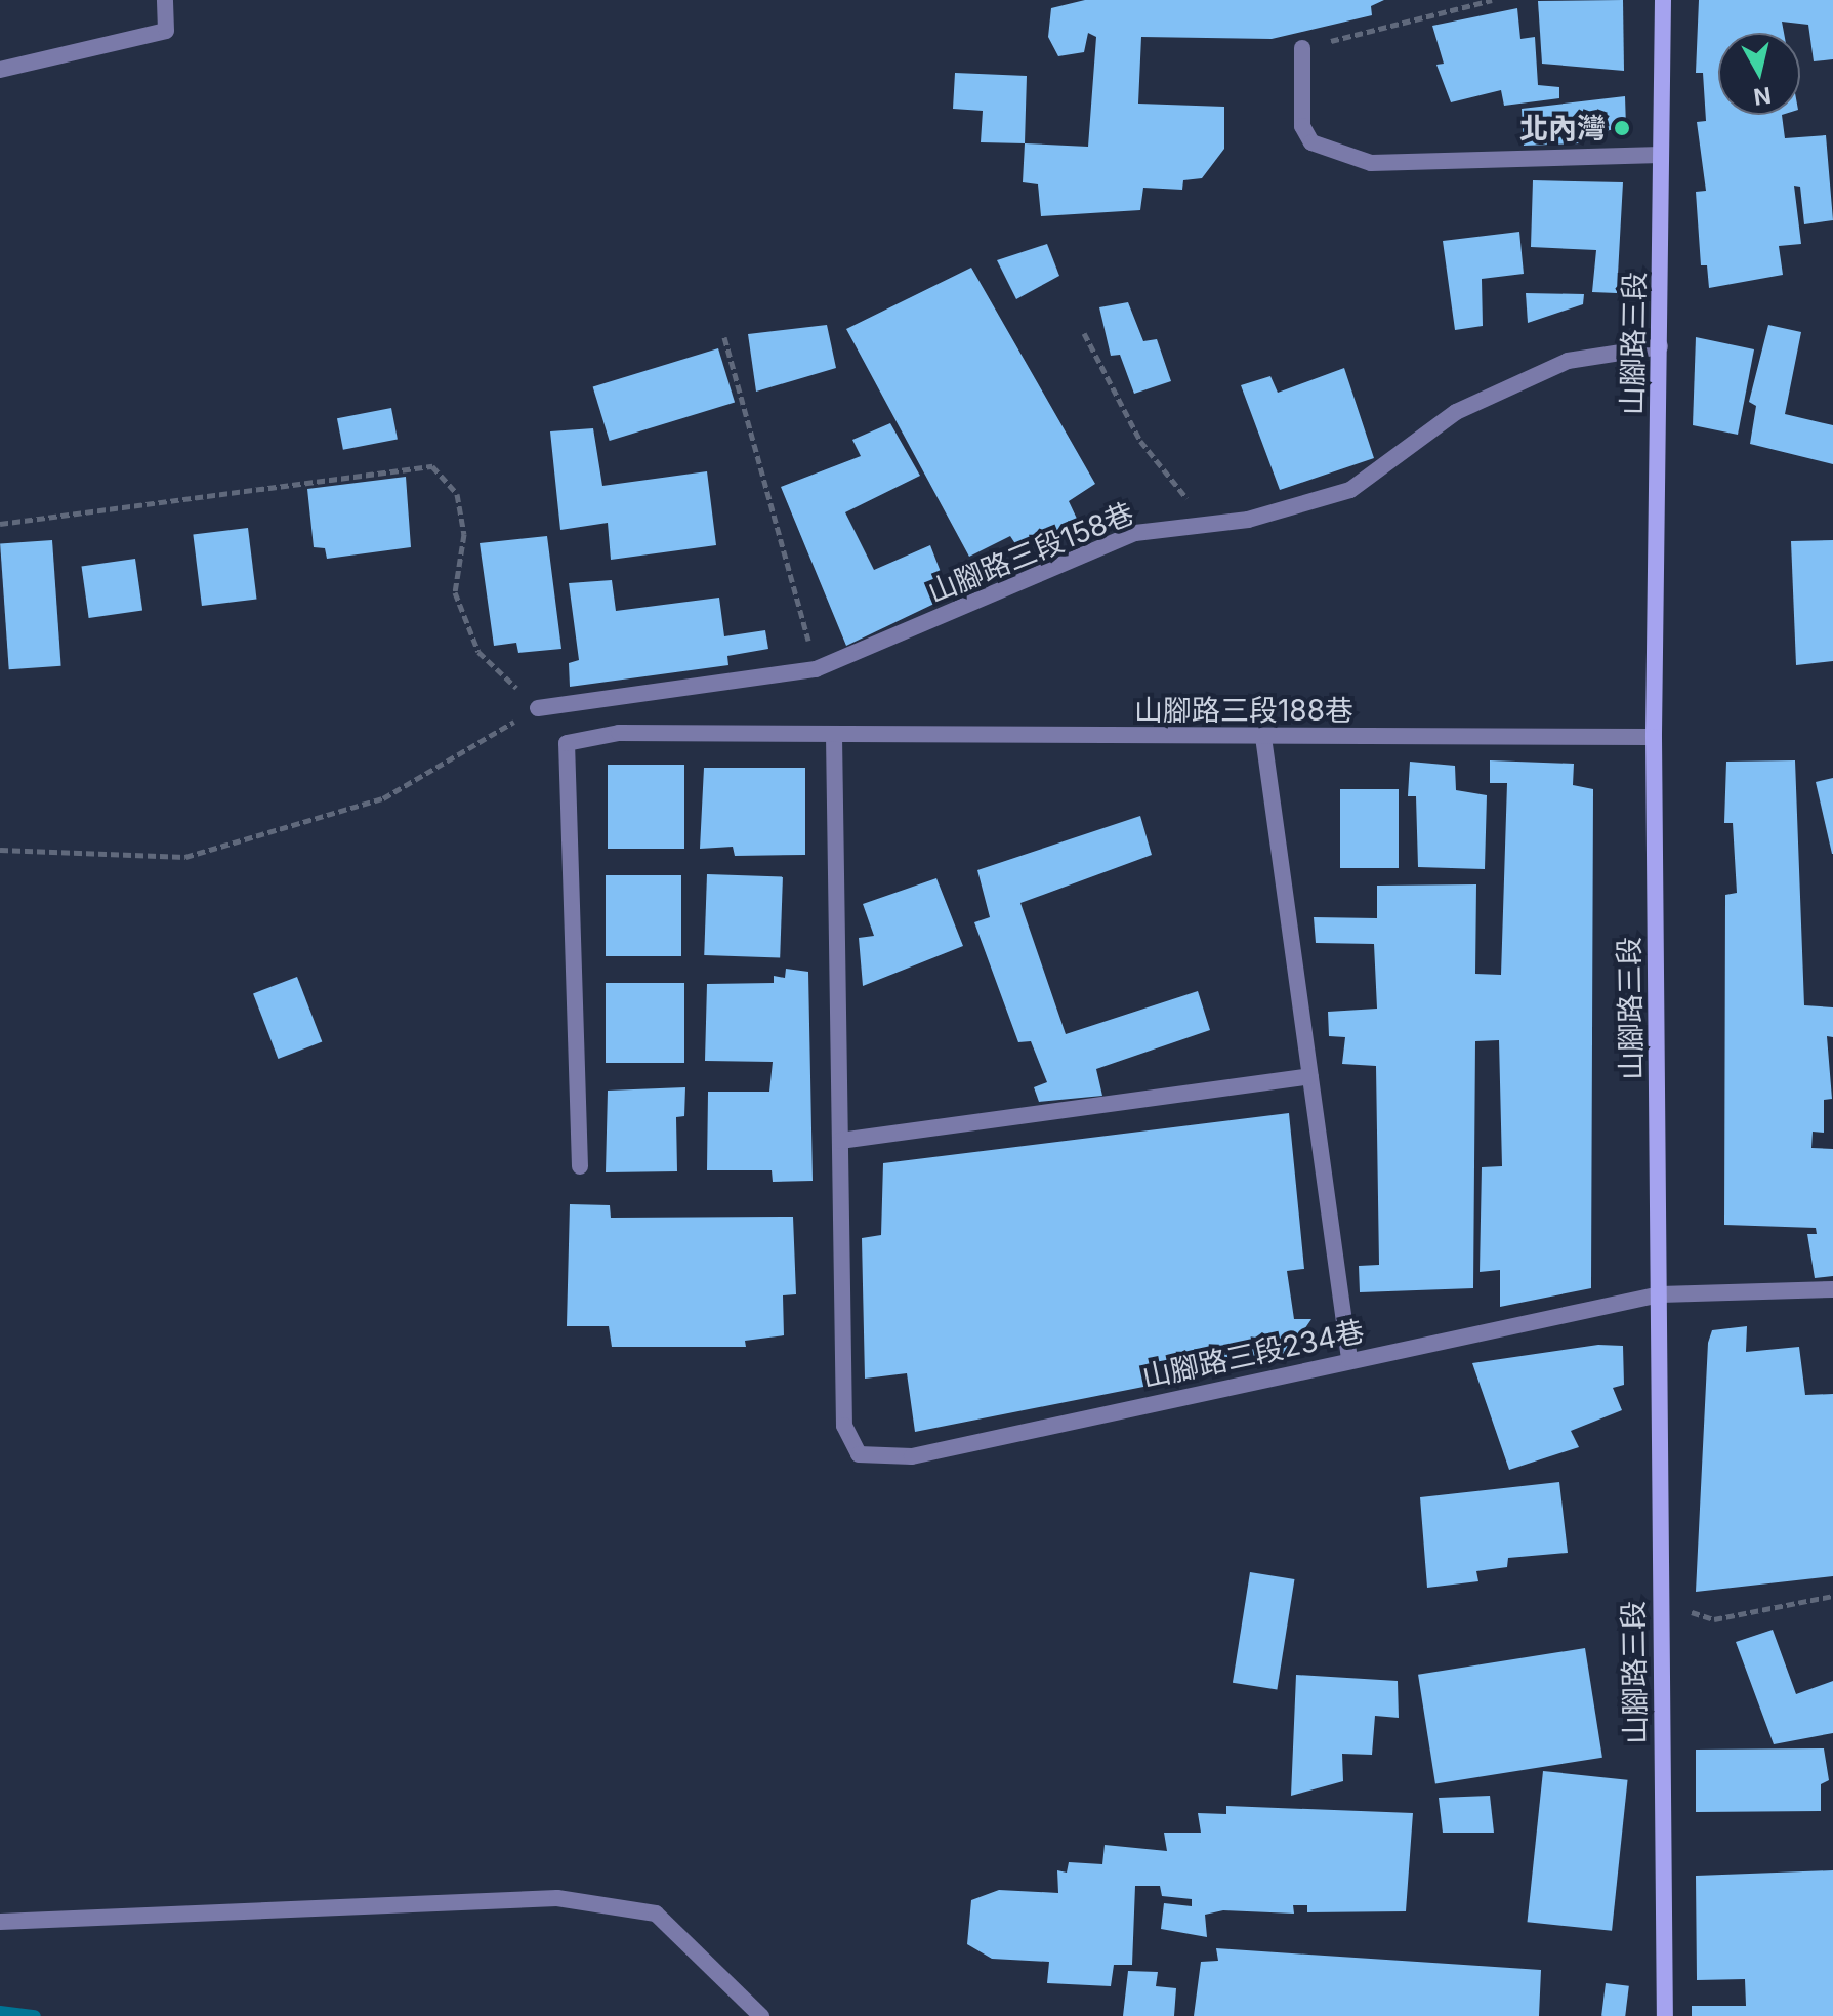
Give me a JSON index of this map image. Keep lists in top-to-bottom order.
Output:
{
  "streets": {
    "main road": ["山腳路三段"],
    "lane": ["山腳路三段158巷", "山腳路三段188巷", "山腳路三段234巷"]
  },
  "crossings": [
    ["山腳路三段", "山腳路三段158巷"],
    ["山腳路三段", "山腳路三段188巷"],
    ["山腳路三段", "山腳路三段234巷"]
  ],
  "places": ["北內灣"],
  "north": "bottom"
}
